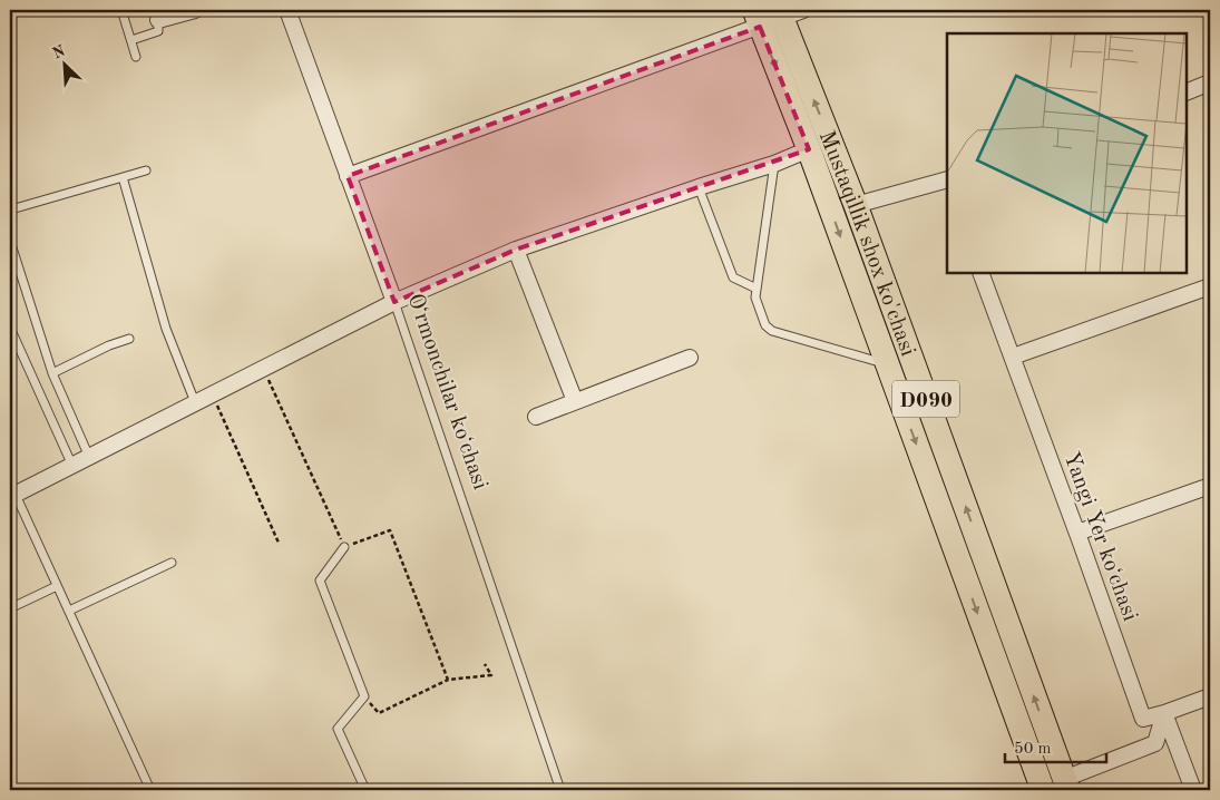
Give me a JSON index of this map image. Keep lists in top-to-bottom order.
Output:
{
  "streets": {
    "main road": ["Mustaqillik shox ko'chasi", "D090"],
    "street": ["Oʻrmonchilar koʻchasi", "Yangi Yer koʻchasi"]
  },
  "scale_bar": "50 m",
  "north": "top left"
}
